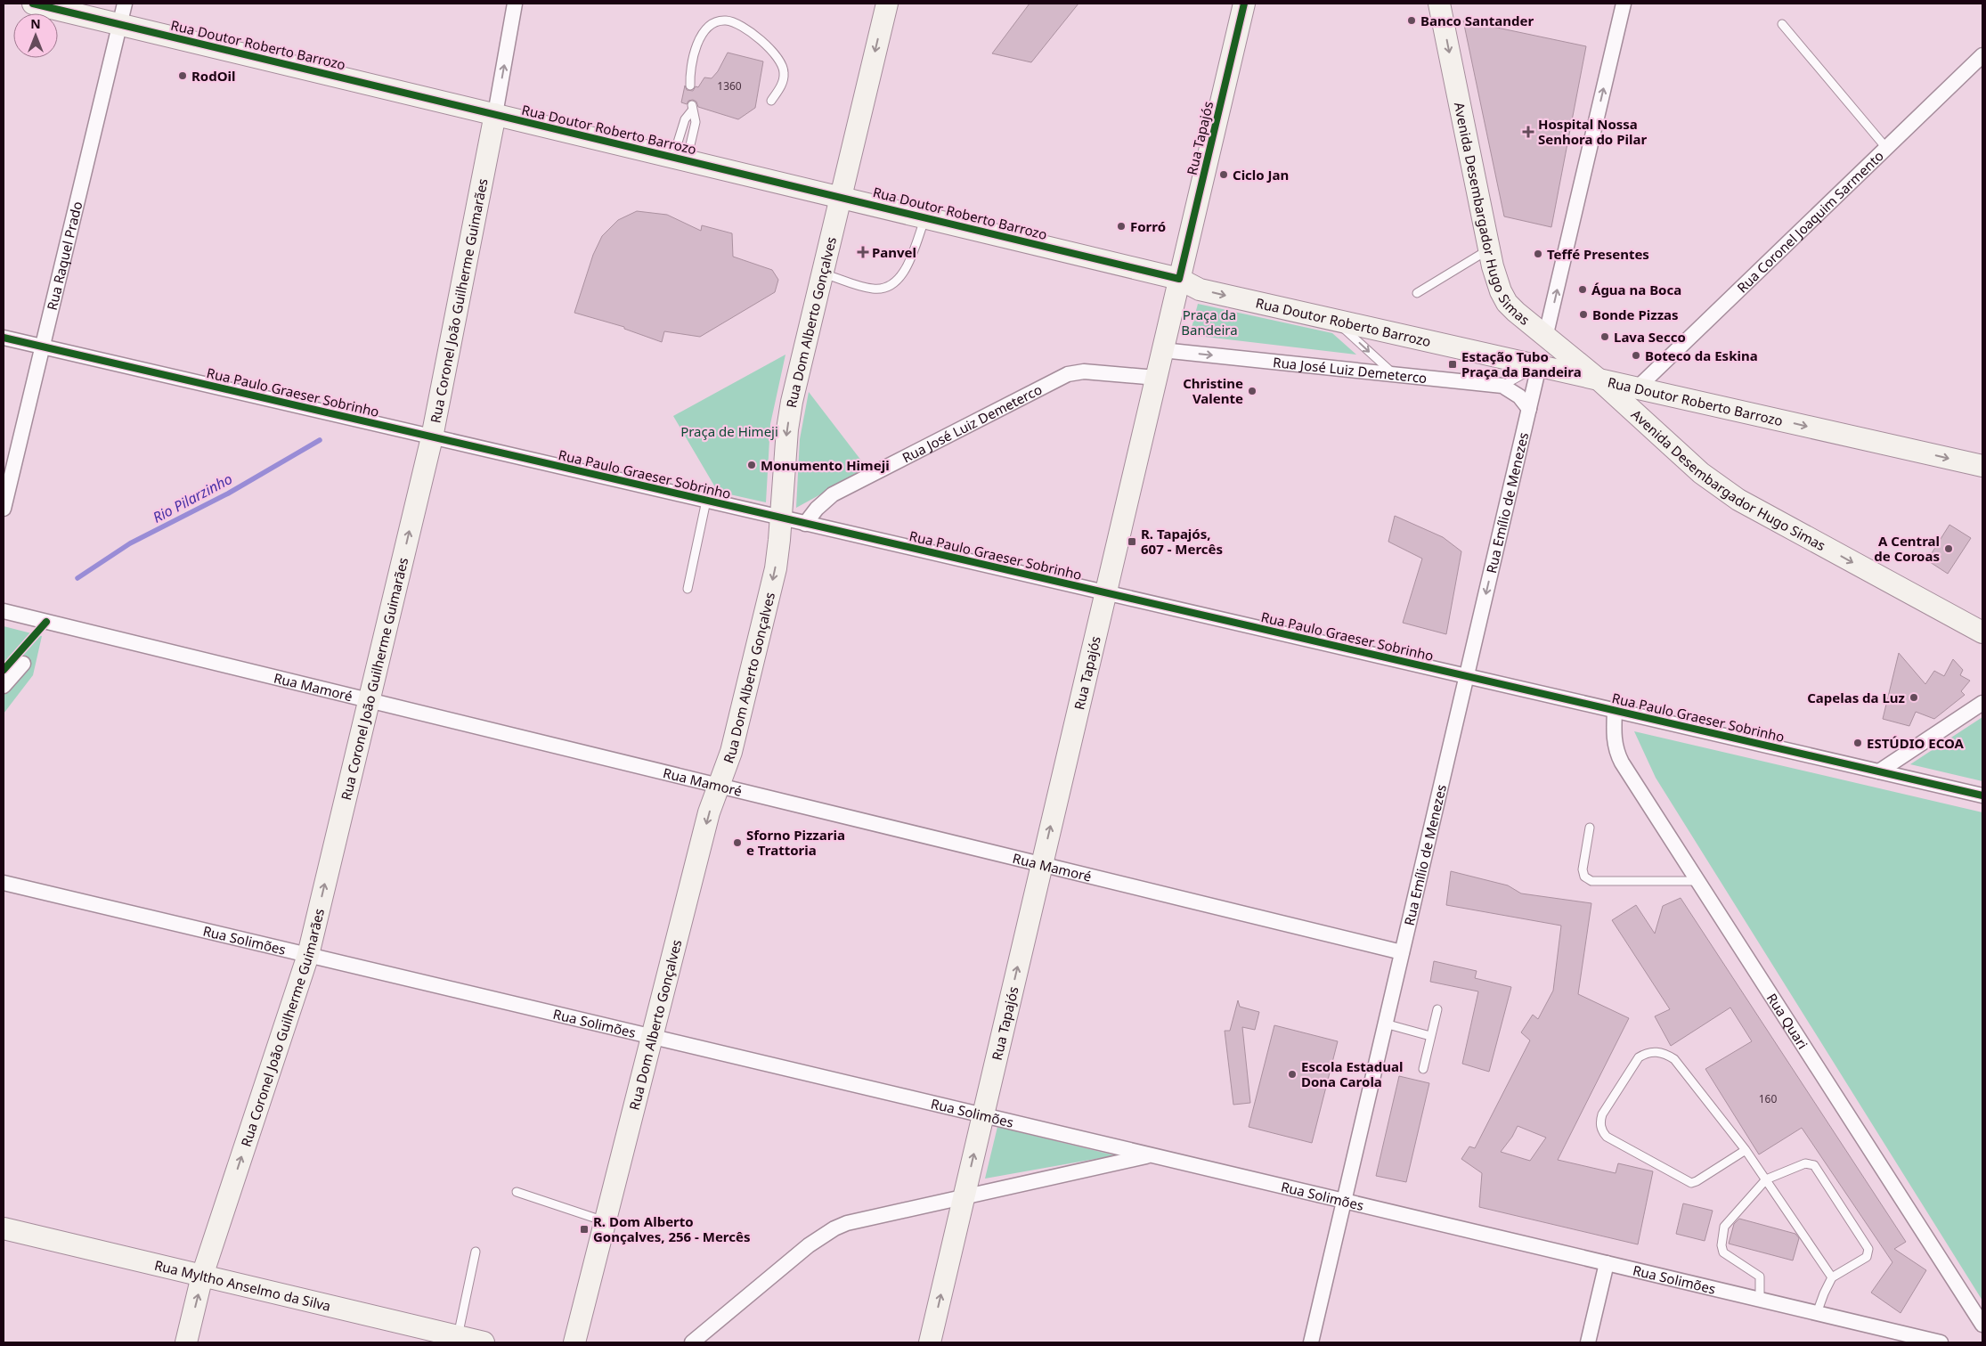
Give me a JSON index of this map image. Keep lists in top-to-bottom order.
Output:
{
  "streets": {
    "main road": [
      "Rua Doutor Roberto Barrozo",
      "Rua Tapajós",
      "Avenida Desembargador Hugo Simas",
      "Rua Coronel João Guilherme Guimarães",
      "Rua Dom Alberto Gonçalves",
      "Rua Myltho Anselmo da Silva"
    ],
    "street": [
      "Rua Coronel Joaquim Sarmento",
      "Rua Raquel Prado",
      "Rua José Luiz Demeterco",
      "Rua Paulo Graeser Sobrinho",
      "Rua Emílio de Menezes",
      "Rua Mamoré",
      "Rua Solimões",
      "Rua Quari"
    ]
  },
  "crossings": [
    ["Rua Doutor Roberto Barrozo", "Rua Tapajós"],
    ["Rua Doutor Roberto Barrozo", "Avenida Desembargador Hugo Simas"],
    ["Rua Doutor Roberto Barrozo", "Rua Coronel Joaquim Sarmento"],
    ["Rua Doutor Roberto Barrozo", "Rua Raquel Prado"],
    ["Rua Doutor Roberto Barrozo", "Rua Coronel João Guilherme Guimarães"],
    ["Rua Doutor Roberto Barrozo", "Rua Dom Alberto Gonçalves"],
    ["Rua Doutor Roberto Barrozo", "Rua Emílio de Menezes"],
    ["Rua Tapajós", "Rua José Luiz Demeterco"],
    ["Rua Tapajós", "Rua Paulo Graeser Sobrinho"],
    ["Rua Tapajós", "Rua Mamoré"],
    ["Rua Tapajós", "Rua Solimões"],
    ["Rua Raquel Prado", "Rua Paulo Graeser Sobrinho"],
    ["Rua Coronel João Guilherme Guimarães", "Rua Paulo Graeser Sobrinho"],
    ["Rua Coronel João Guilherme Guimarães", "Rua Mamoré"],
    ["Rua Coronel João Guilherme Guimarães", "Rua Solimões"],
    ["Rua Coronel João Guilherme Guimarães", "Rua Myltho Anselmo da Silva"],
    ["Rua Dom Alberto Gonçalves", "Rua Paulo Graeser Sobrinho"],
    ["Rua Dom Alberto Gonçalves", "Rua Mamoré"],
    ["Rua Dom Alberto Gonçalves", "Rua Solimões"],
    ["Rua José Luiz Demeterco", "Rua Paulo Graeser Sobrinho"],
    ["Rua José Luiz Demeterco", "Rua Emílio de Menezes"],
    ["Rua Paulo Graeser Sobrinho", "Rua Emílio de Menezes"],
    ["Rua Paulo Graeser Sobrinho", "Rua Quari"],
    ["Rua Emílio de Menezes", "Rua Mamoré"],
    ["Rua Emílio de Menezes", "Rua Solimões"]
  ],
  "one_way": [
    "Rua Tapajós",
    "Avenida Desembargador Hugo Simas",
    "Rua Coronel João Guilherme Guimarães",
    "Rua Dom Alberto Gonçalves"
  ],
  "water": ["Rio Pilarzinho"],
  "parks": ["Praça da Bandeira", "Praça de Himeji"],
  "places": {
    "other": [
      "Banco Santander",
      "RodOil",
      "Ciclo Jan",
      "Forró",
      "Teffé Presentes",
      "Água na Boca",
      "Bonde Pizzas",
      "Lava Secco",
      "Boteco da Eskina",
      "Christine Valente",
      "Monumento Himeji",
      "A Central de Coroas",
      "Capelas da Luz",
      "ESTÚDIO ECOA",
      "Sforno Pizzaria e Trattoria",
      "Escola Estadual Dona Carola"
    ],
    "health": ["Hospital Nossa Senhora do Pilar", "Panvel"],
    "transit": ["Estação Tubo Praça da Bandeira", "R. Tapajós, 607 - Mercês", "R. Dom Alberto Gonçalves, 256 - Mercês"]
  },
  "house_numbers": ["1360", "160"],
  "north": "top"
}
